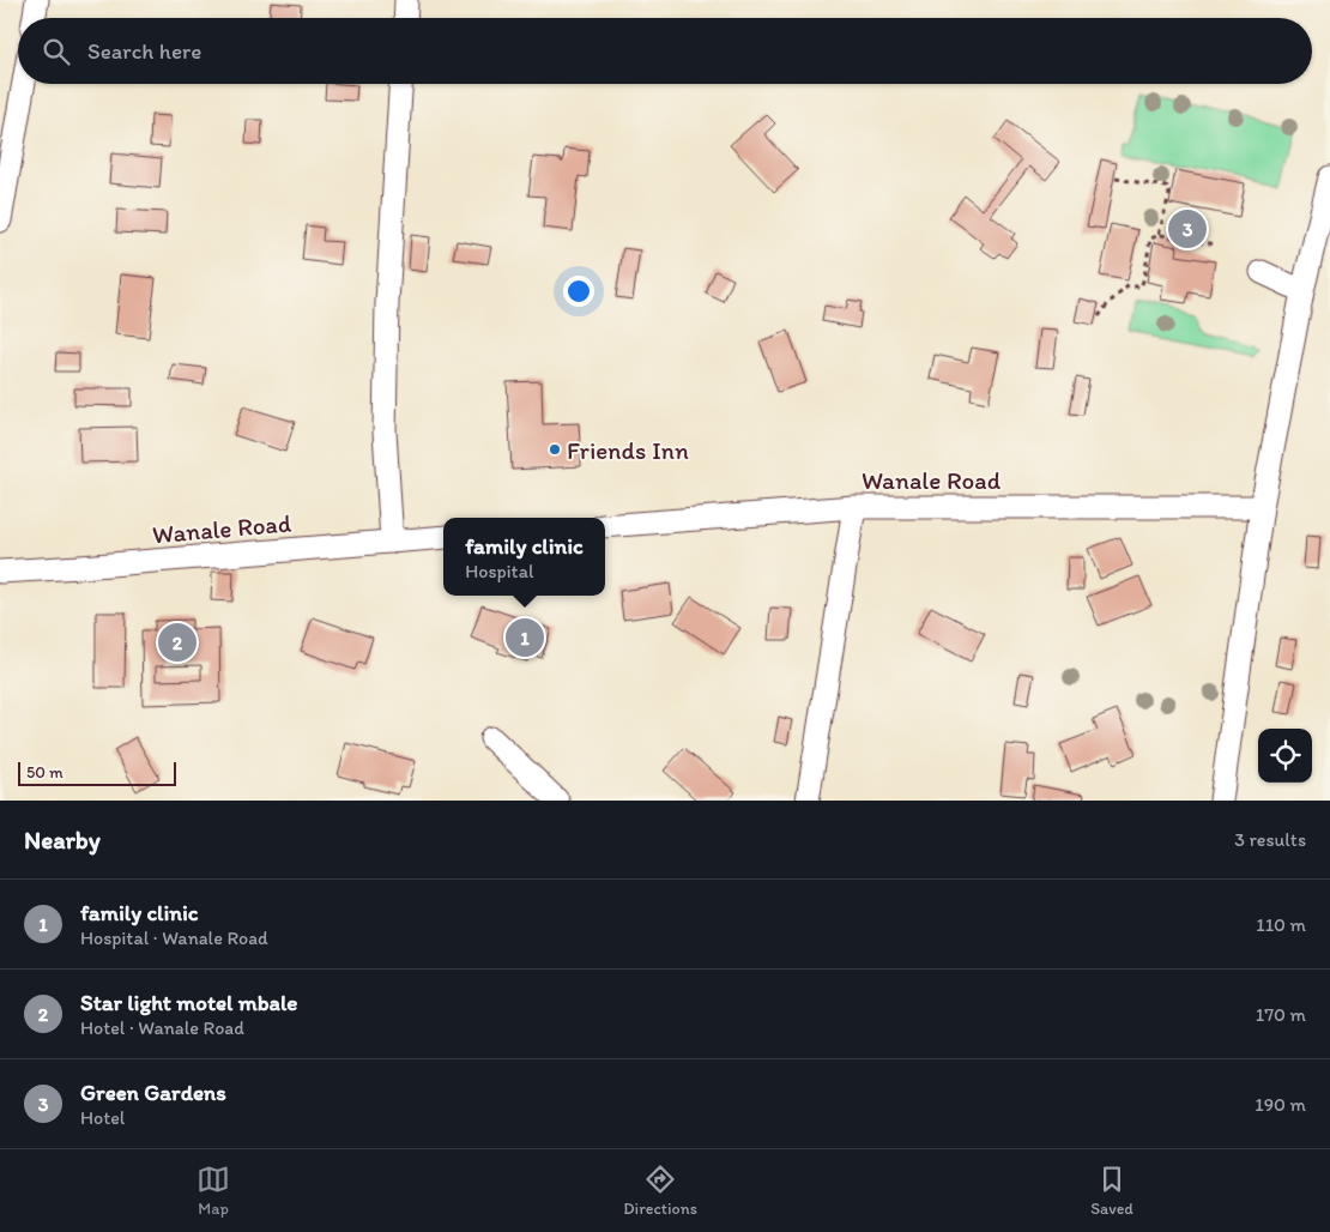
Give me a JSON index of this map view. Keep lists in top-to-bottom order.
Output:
{
  "streets": {
    "street": ["Wanale Road"]
  },
  "places": ["Friends Inn"],
  "scale_bar": "50 m",
  "page": {
    "search": "Search here",
    "pins": ["3", "1", "2"],
    "popup": ["family clinic", "Hospital"],
    "scale": "50 m",
    "heading": ["Nearby", "3 results"],
    "list": [
      {
        "mark": "1",
        "name": "family clinic",
        "note": "Hospital · Wanale Road",
        "value": "110 m"
      },
      {
        "mark": "2",
        "name": "Star light motel mbale",
        "note": "Hotel · Wanale Road",
        "value": "170 m"
      },
      {
        "mark": "3",
        "name": "Green Gardens",
        "note": "Hotel",
        "value": "190 m"
      }
    ],
    "nav": ["Map", "Directions", "Saved"]
  }
}
